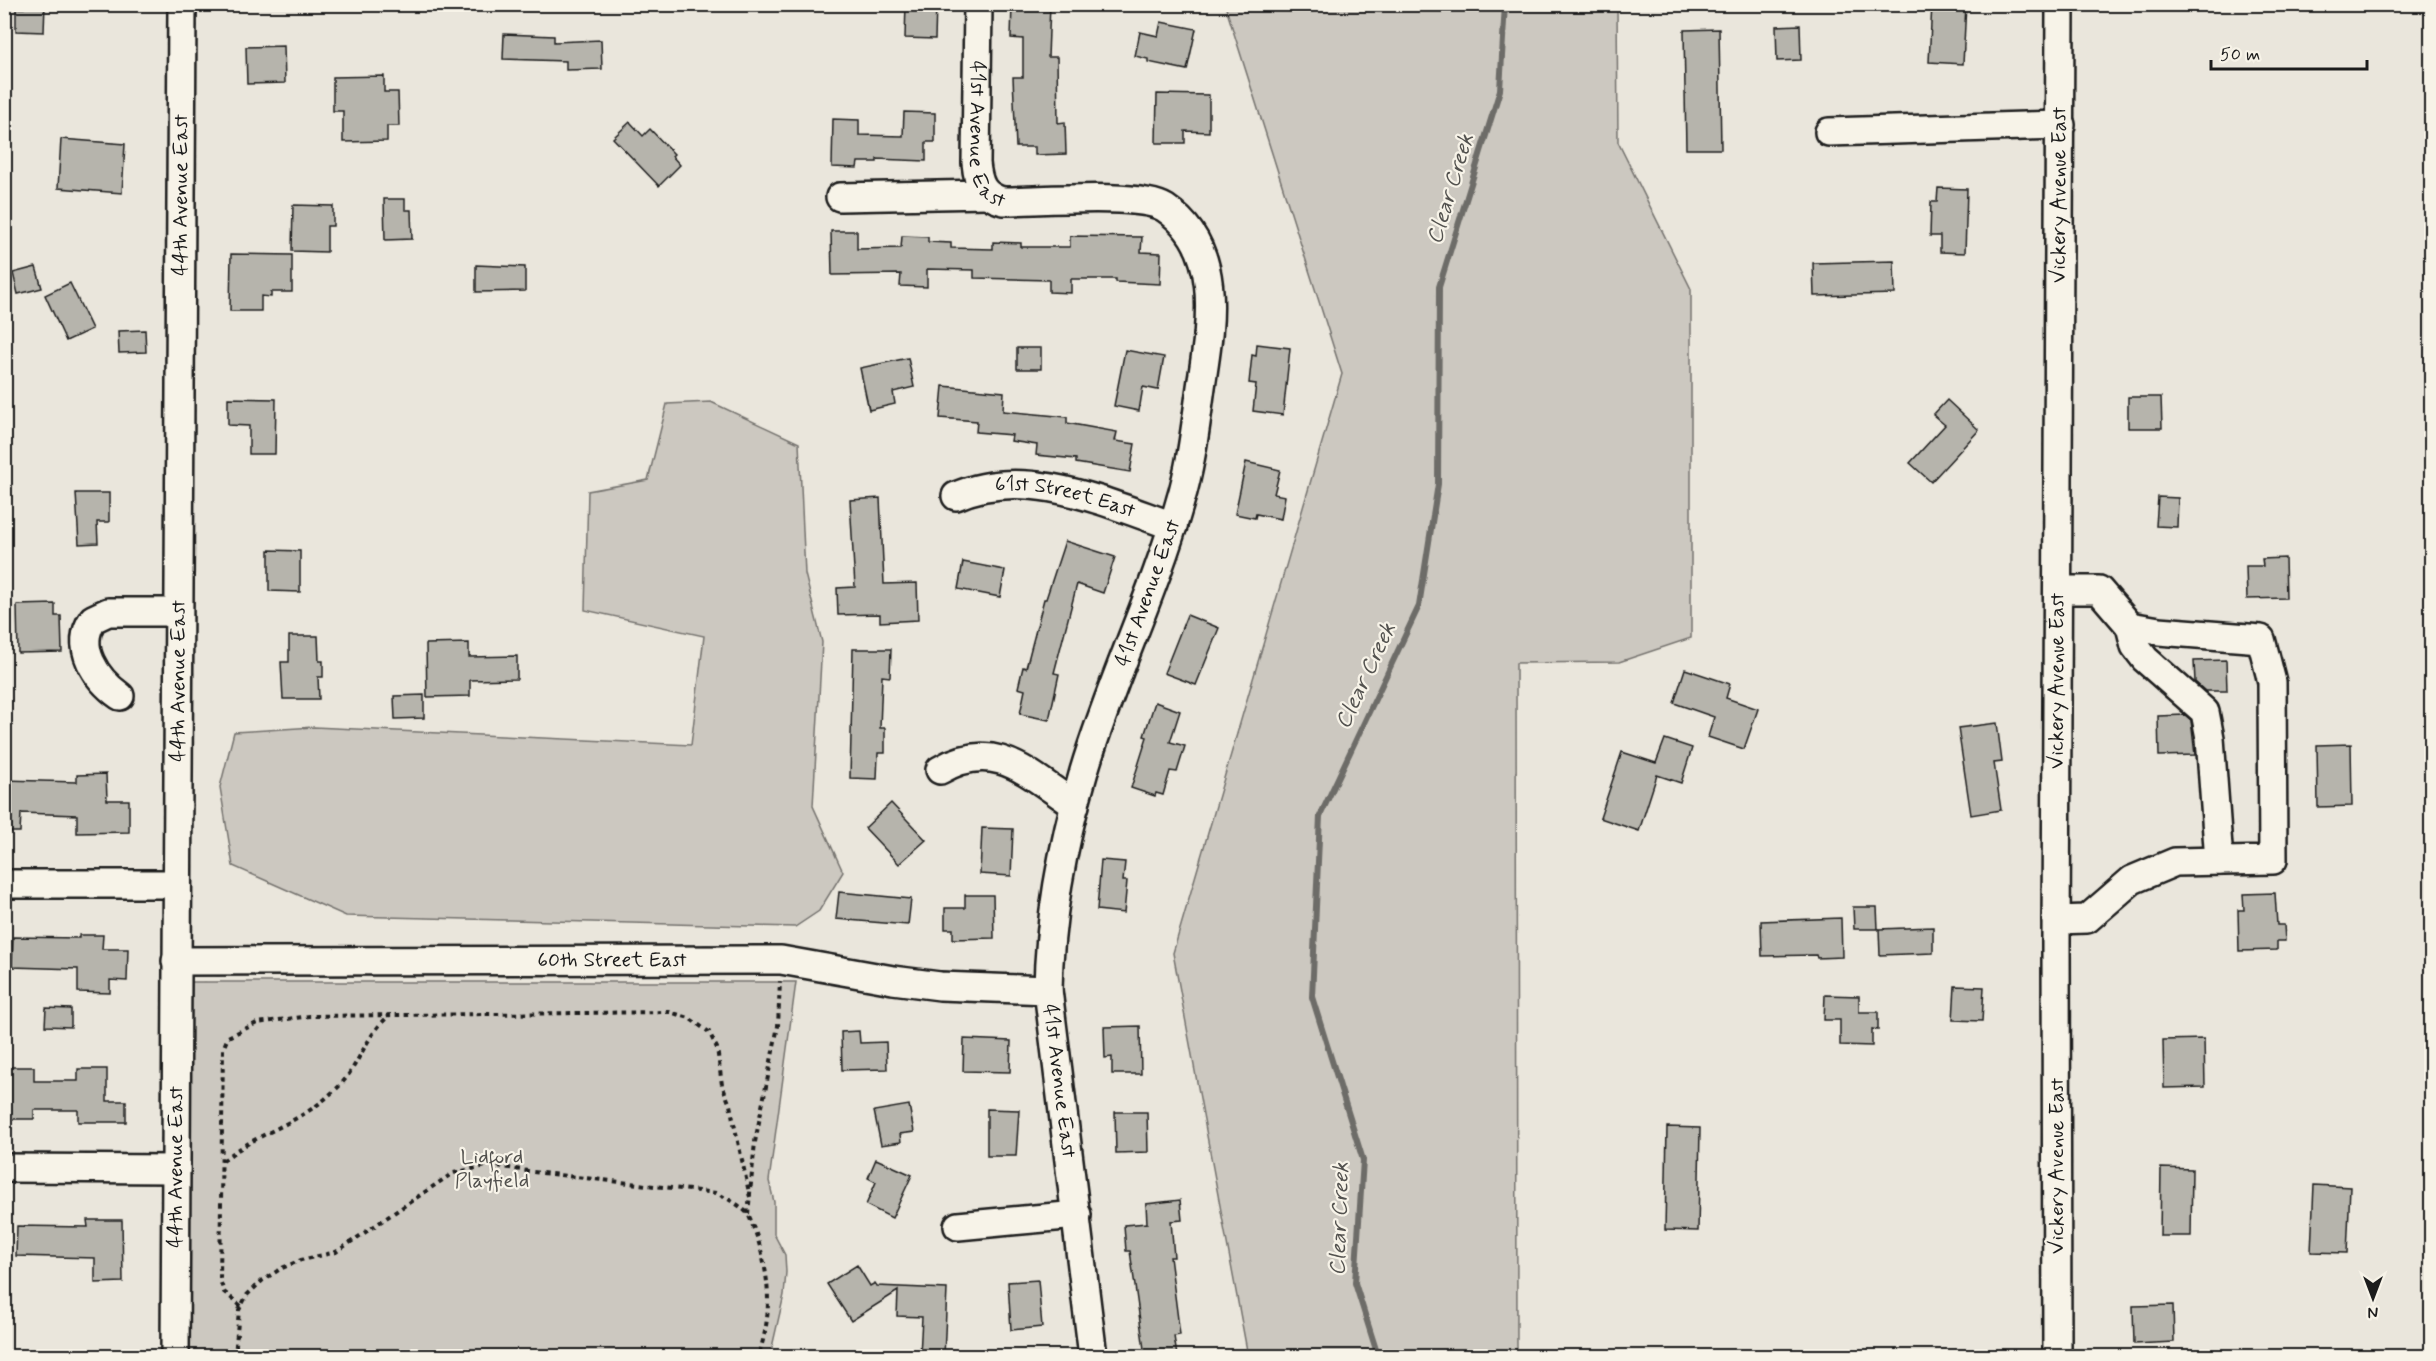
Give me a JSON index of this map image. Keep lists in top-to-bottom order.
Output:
{
  "streets": {
    "street": [
      "41st Avenue East",
      "44th Avenue East",
      "Vickery Avenue East",
      "61st Street East",
      "60th Street East"
    ]
  },
  "crossings": [
    ["41st Avenue East", "61st Street East"],
    ["41st Avenue East", "60th Street East"],
    ["44th Avenue East", "60th Street East"]
  ],
  "water": ["Clear Creek"],
  "parks": ["Lidford Playfield"],
  "scale_bar": "50 m",
  "north": "bottom"
}
